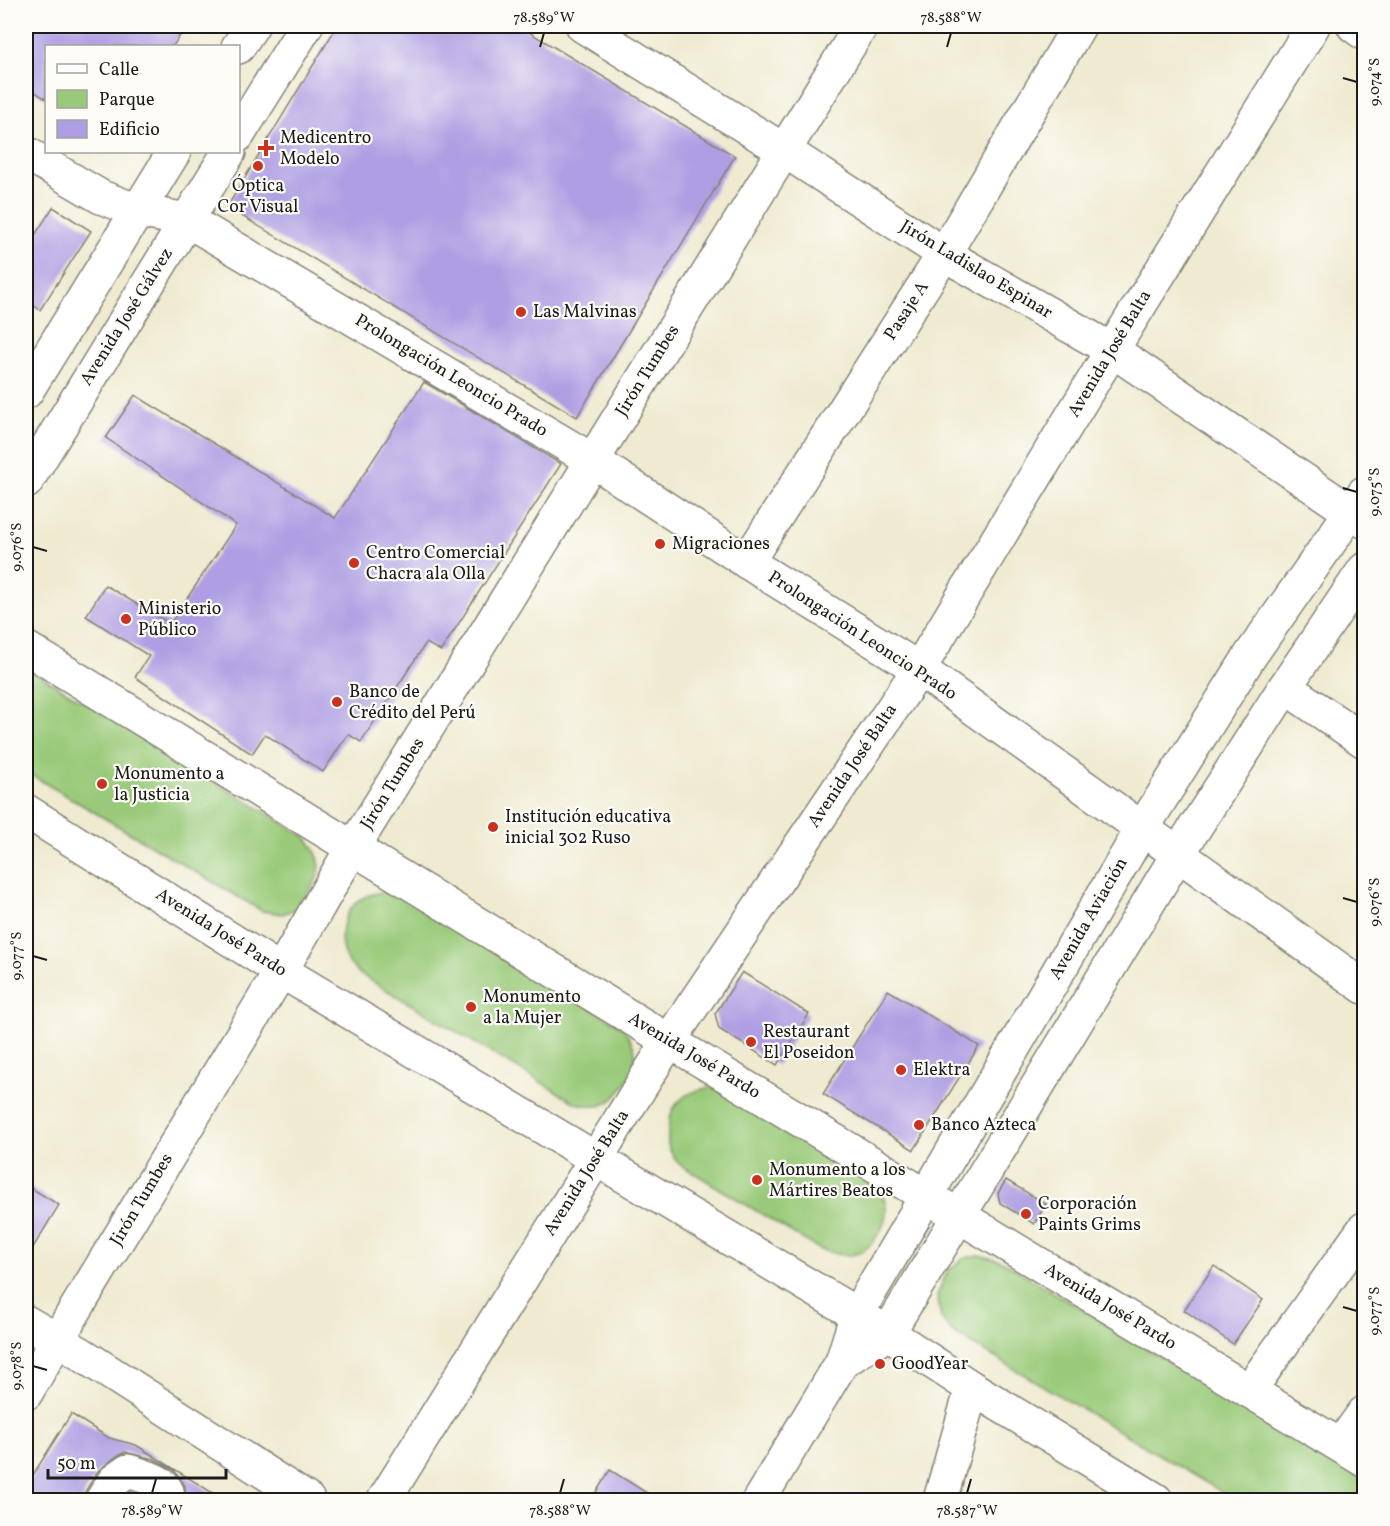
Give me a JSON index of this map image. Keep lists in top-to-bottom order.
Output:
{
  "streets": {
    "main road": [
      "Jirón Ladislao Espinar",
      "Pasaje A",
      "Avenida José Gálvez",
      "Avenida José Balta",
      "Jirón Tumbes",
      "Prolongación Leoncio Prado",
      "Avenida Aviación",
      "Avenida José Pardo"
    ]
  },
  "crossings": [
    ["Jirón Ladislao Espinar", "Pasaje A"],
    ["Jirón Ladislao Espinar", "Avenida José Balta"],
    ["Jirón Ladislao Espinar", "Jirón Tumbes"],
    ["Jirón Ladislao Espinar", "Avenida Aviación"],
    ["Pasaje A", "Prolongación Leoncio Prado"],
    ["Avenida José Gálvez", "Prolongación Leoncio Prado"],
    ["Avenida José Balta", "Prolongación Leoncio Prado"],
    ["Avenida José Balta", "Avenida José Pardo"],
    ["Jirón Tumbes", "Prolongación Leoncio Prado"],
    ["Jirón Tumbes", "Avenida José Pardo"],
    ["Prolongación Leoncio Prado", "Avenida Aviación"],
    ["Avenida Aviación", "Avenida José Pardo"]
  ],
  "places": {
    "health": ["Medicentro Modelo"],
    "other": [
      "Óptica Cor Visual",
      "Las Malvinas",
      "Migraciones",
      "Centro Comercial Chacra ala Olla",
      "Ministerio Público",
      "Banco de Crédito del Perú",
      "Monumento a la Justicia",
      "Institución educativa inicial 302 Ruso",
      "Monumento a la Mujer",
      "Restaurant El Poseidon",
      "Elektra",
      "Banco Azteca",
      "Monumento a los Mártires Beatos",
      "Corporación Paints Grims",
      "GoodYear"
    ]
  },
  "legend": ["Calle", "Parque", "Edificio"],
  "scale_bar": "50 m",
  "coordinates": [
    "78.589°W",
    "78.588°W",
    "9.074°S",
    "9.075°S",
    "9.076°S",
    "9.077°S",
    "9.078°S",
    "78.587°W"
  ]
}
